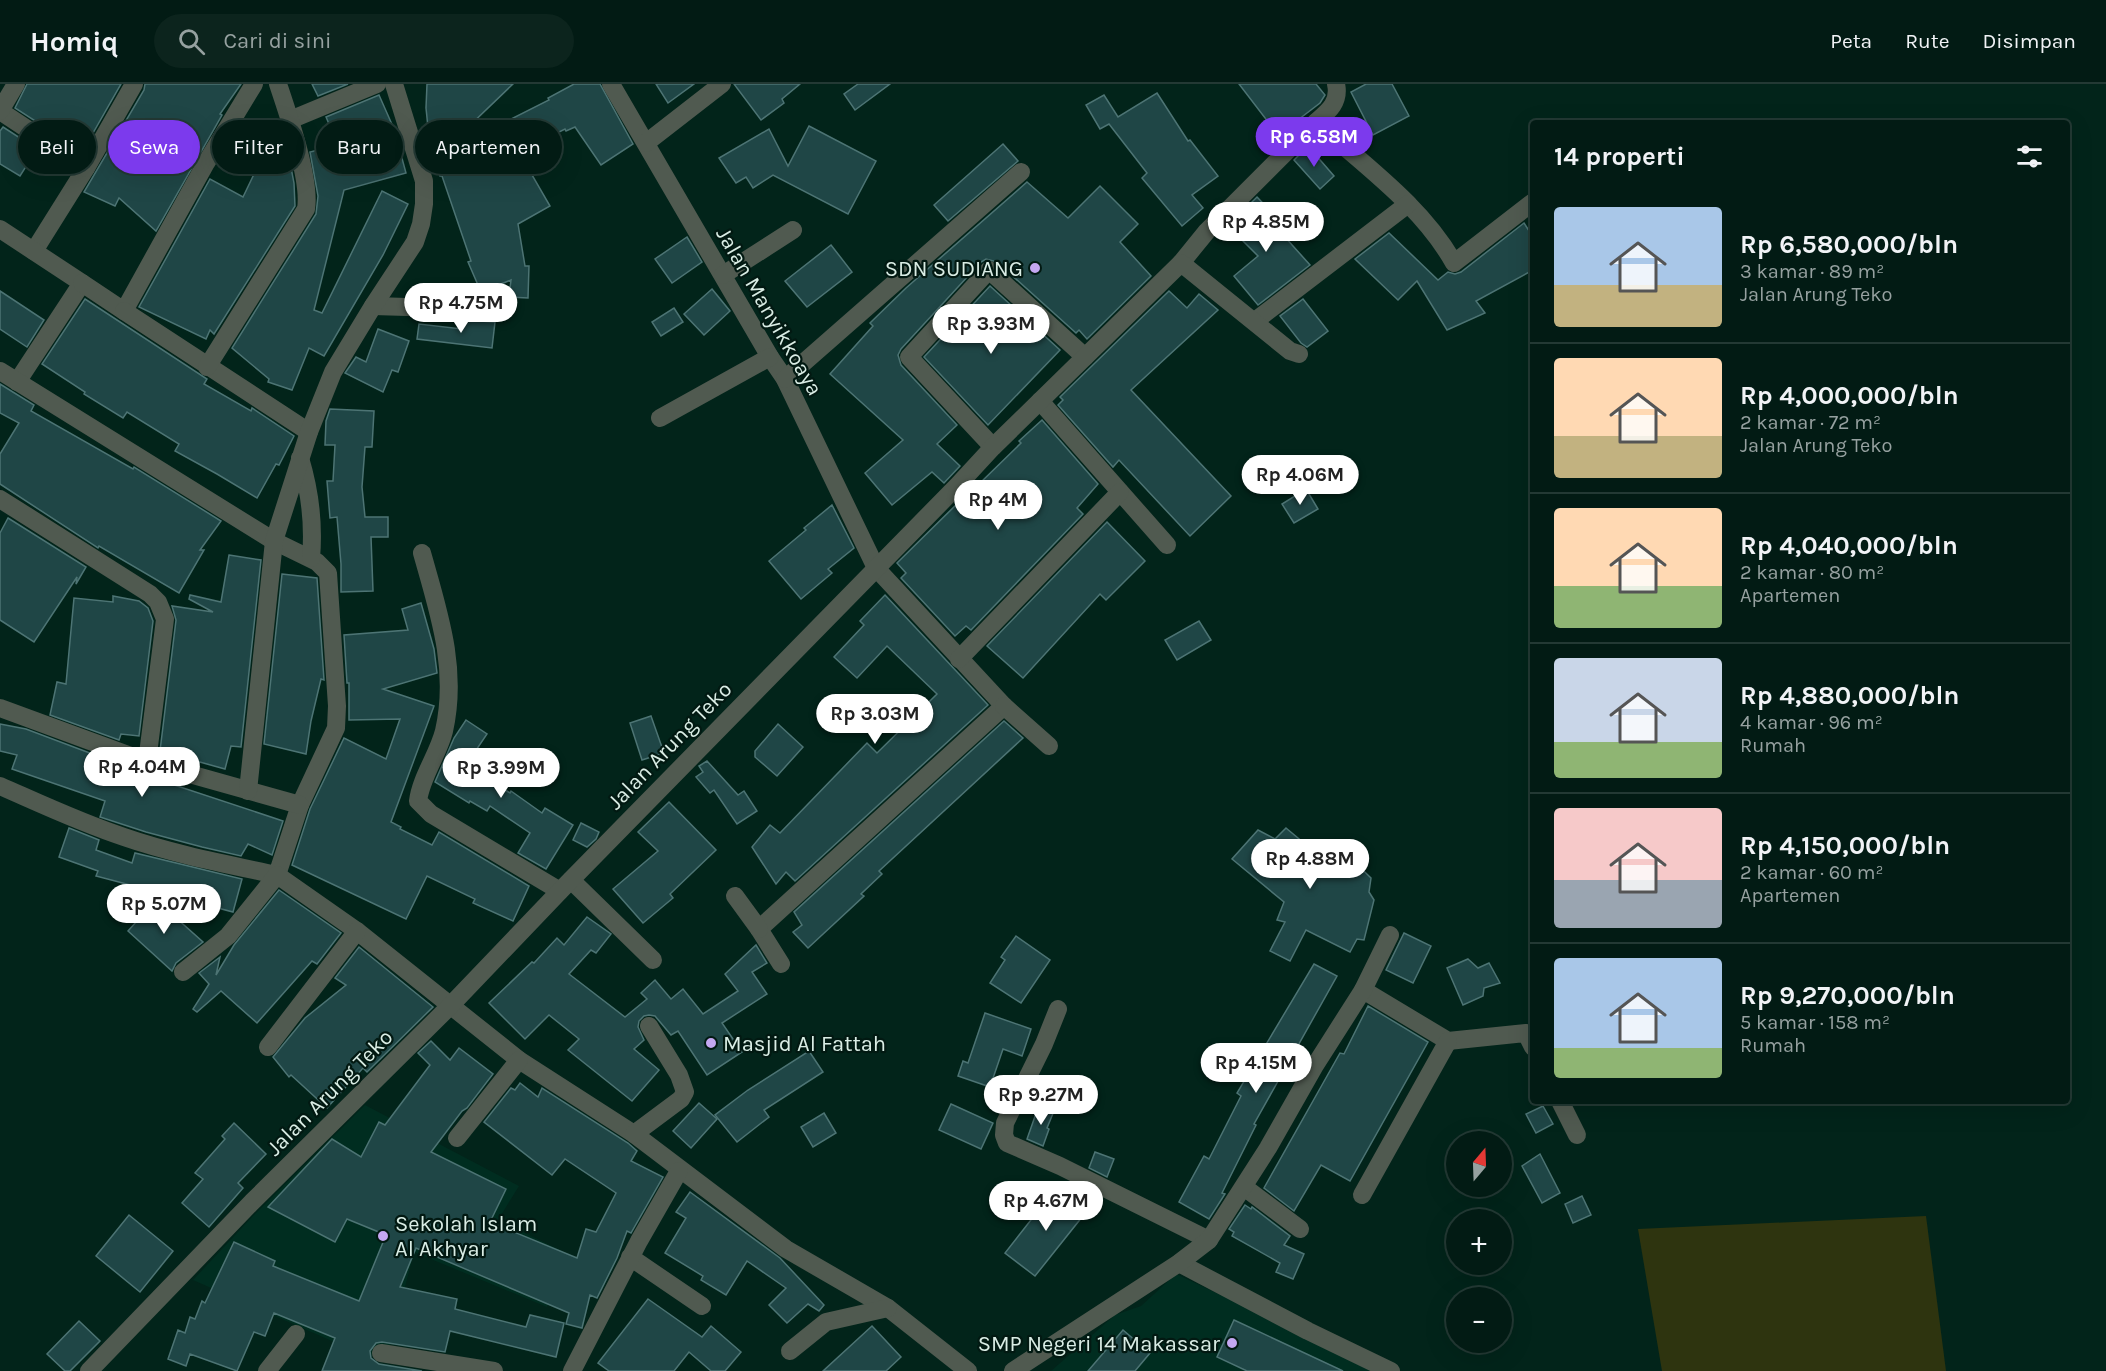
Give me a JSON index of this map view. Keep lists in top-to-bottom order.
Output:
{
  "streets": {
    "street": ["Jalan Manyikkoaya", "Jalan Arung Teko"]
  },
  "crossings": [
    ["Jalan Manyikkoaya", "Jalan Arung Teko"]
  ],
  "places": [
    "SDN SUDIANG",
    "Masjid Al Fattah",
    "Sekolah Islam Al Akhyar",
    "SMP Negeri 14 Makassar"
  ],
  "north": "top",
  "page": {
    "header": "Homiq",
    "search": "Cari di sini",
    "nav": ["Peta", "Rute", "Disimpan"],
    "price": [
      "Rp 6.58M",
      "Rp 4.85M",
      "Rp 4.75M",
      "Rp 3.93M",
      "Rp 4.06M",
      "Rp 4M",
      "Rp 3.03M",
      "Rp 4.04M",
      "Rp 3.99M",
      "Rp 4.88M",
      "Rp 5.07M",
      "Rp 4.15M",
      "Rp 9.27M",
      "Rp 4.67M"
    ],
    "chip": [
      "Beli",
      "Sewa",
      "Filter",
      "Baru",
      "Apartemen"
    ],
    "heading": "14 properti",
    "list": [
      {
        "name": "Rp 6,580,000/bln",
        "note": "3 kamar · 89 m² · Jalan Arung Teko"
      },
      {
        "name": "Rp 4,000,000/bln",
        "note": "2 kamar · 72 m² · Jalan Arung Teko"
      },
      {
        "name": "Rp 4,040,000/bln",
        "note": "2 kamar · 80 m² · Apartemen"
      },
      {
        "name": "Rp 4,880,000/bln",
        "note": "4 kamar · 96 m² · Rumah"
      },
      {
        "name": "Rp 4,150,000/bln",
        "note": "2 kamar · 60 m² · Apartemen"
      },
      {
        "name": "Rp 9,270,000/bln",
        "note": "5 kamar · 158 m² · Rumah"
      }
    ],
    "map_buttons": ["+", "−"]
  }
}
